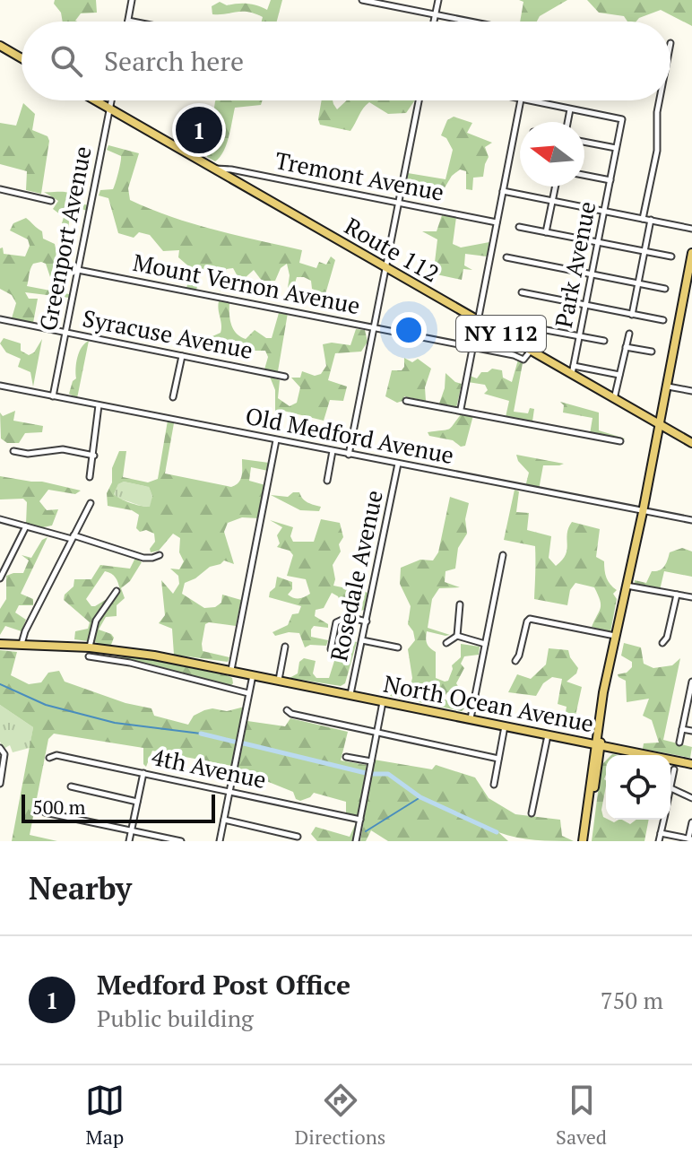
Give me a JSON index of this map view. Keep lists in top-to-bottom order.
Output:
{
  "streets": {
    "main road": ["Route 112", "NY 112", "North Ocean Avenue"],
    "street": [
      "Tremont Avenue",
      "Greenport Avenue",
      "Park Avenue",
      "Mount Vernon Avenue",
      "Syracuse Avenue",
      "Old Medford Avenue",
      "Rosedale Avenue",
      "4th Avenue"
    ]
  },
  "crossings": [
    ["Tremont Avenue", "Route 112"],
    ["Greenport Avenue", "Route 112"],
    ["Greenport Avenue", "Mount Vernon Avenue"],
    ["Greenport Avenue", "Syracuse Avenue"],
    ["Greenport Avenue", "Old Medford Avenue"],
    ["Route 112", "Park Avenue"],
    ["Route 112", "Mount Vernon Avenue"],
    ["Old Medford Avenue", "Rosedale Avenue"],
    ["Rosedale Avenue", "North Ocean Avenue"]
  ],
  "scale_bar": "500 m",
  "north": "left",
  "page": {
    "search": "Search here",
    "pins": "1",
    "scale": "500 m",
    "heading": "Nearby",
    "list": [
      {
        "mark": "1",
        "name": "Medford Post Office",
        "note": "Public building",
        "value": "750 m"
      }
    ],
    "nav": ["Map", "Directions", "Saved"]
  }
}
